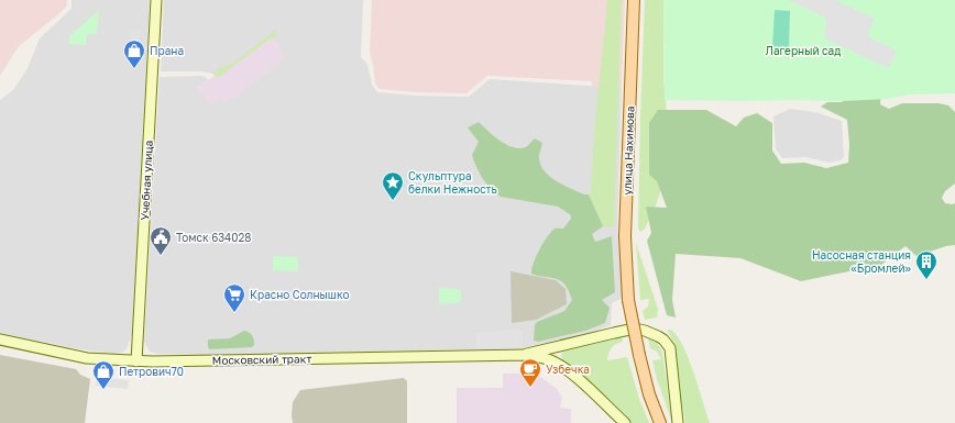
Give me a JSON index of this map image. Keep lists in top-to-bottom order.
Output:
{
  "streets": {
    "main road": ["улица Нахимова", "Учебная улица", "Московский тракт"]
  },
  "crossings": [
    ["Учебная улица", "Московский тракт"]
  ],
  "parks": ["Лагерный сад"],
  "places": {
    "shop": ["Прана", "Петрович70"],
    "place": ["Скульптура белки Нежность"],
    "public building": ["Томск 634028"],
    "building": ["Насосная станция «Бромлей»"],
    "supermarket": ["Красно Солнышко"],
    "cafe": ["Узбечка"]
  }
}
